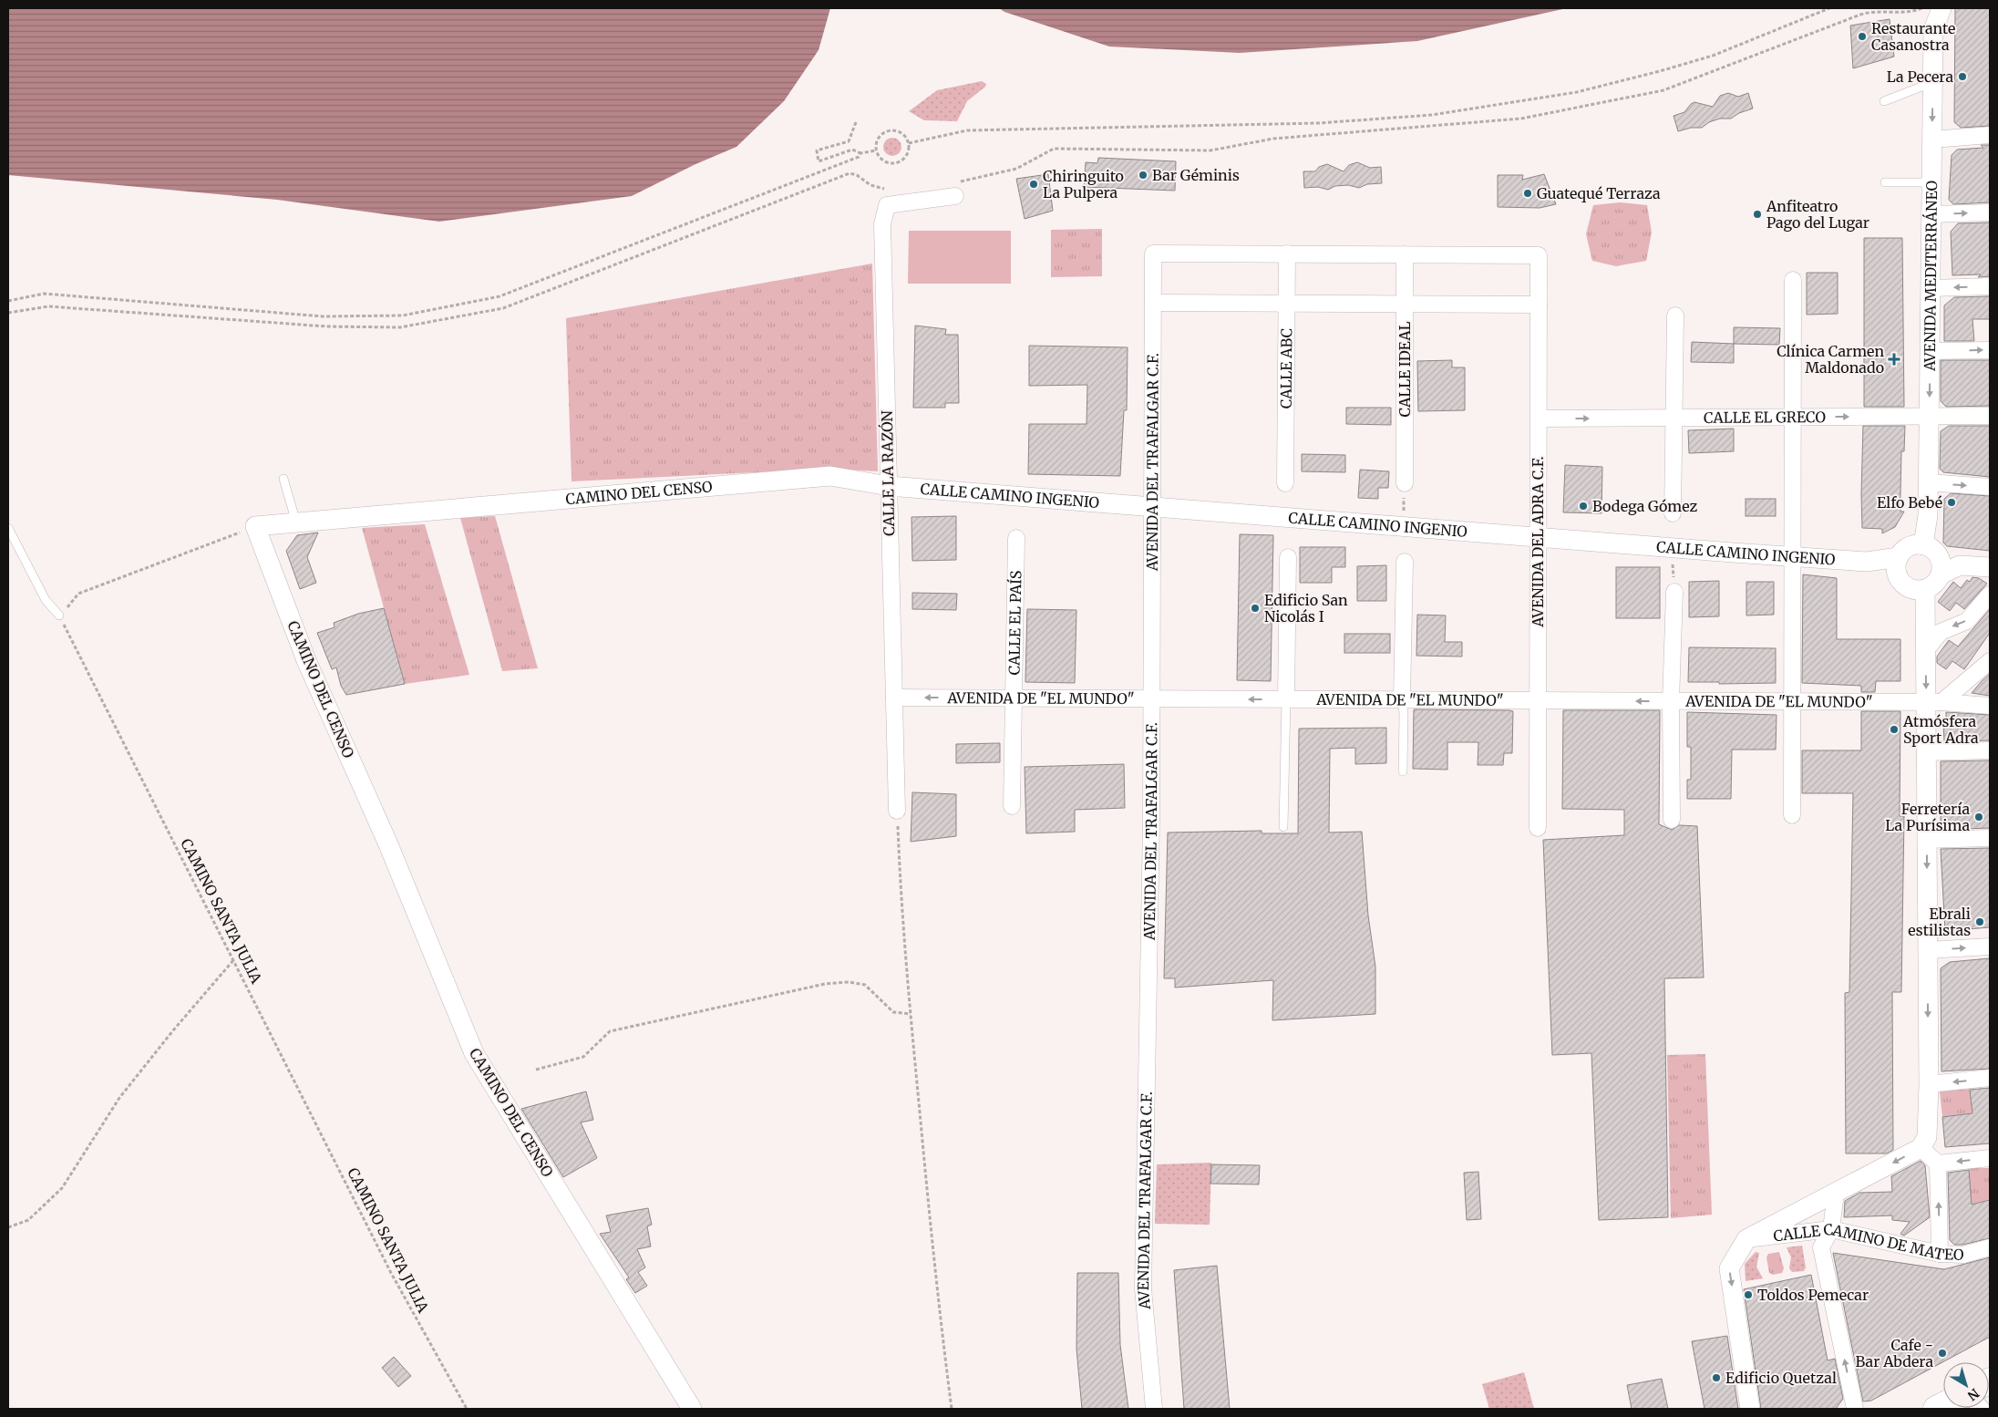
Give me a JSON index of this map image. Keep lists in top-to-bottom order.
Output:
{
  "streets": {
    "street": [
      "AVENIDA MEDITERRÁNEO",
      "CALLE ABC",
      "CALLE IDEAL",
      "CALLE EL GRECO",
      "AVENIDA DEL TRAFALGAR C.F.",
      "CALLE LA RAZÓN",
      "CAMINO DEL CENSO",
      "CALLE CAMINO INGENIO",
      "AVENIDA DEL ADRA C.F.",
      "CALLE EL PAÍS",
      "AVENIDA DE \"EL MUNDO\"",
      "CALLE CAMINO DE MATEO"
    ],
    "path": ["CAMINO SANTA JULIA"]
  },
  "crossings": [
    ["AVENIDA MEDITERRÁNEO", "CALLE EL GRECO"],
    ["AVENIDA MEDITERRÁNEO", "CALLE CAMINO INGENIO"],
    ["CALLE ABC", "AVENIDA DEL TRAFALGAR C.F."],
    ["CALLE IDEAL", "AVENIDA DEL ADRA C.F."],
    ["CALLE EL GRECO", "AVENIDA DEL ADRA C.F."],
    ["AVENIDA DEL TRAFALGAR C.F.", "CALLE CAMINO INGENIO"],
    ["AVENIDA DEL TRAFALGAR C.F.", "AVENIDA DE \"EL MUNDO\""],
    ["CALLE LA RAZÓN", "CAMINO DEL CENSO"],
    ["CALLE LA RAZÓN", "CALLE CAMINO INGENIO"],
    ["CALLE LA RAZÓN", "AVENIDA DE \"EL MUNDO\""],
    ["CAMINO DEL CENSO", "CALLE CAMINO INGENIO"],
    ["CALLE CAMINO INGENIO", "AVENIDA DEL ADRA C.F."],
    ["AVENIDA DEL ADRA C.F.", "AVENIDA DE \"EL MUNDO\""],
    ["CALLE EL PAÍS", "AVENIDA DE \"EL MUNDO\""]
  ],
  "one_way": ["CALLE EL GRECO", "AVENIDA DE \"EL MUNDO\""],
  "places": {
    "other": [
      "Restaurante Casanostra",
      "La Pecera",
      "Bar Géminis",
      "Chiringuito La Pulpera",
      "Guatequé Terraza",
      "Anfiteatro Pago del Lugar",
      "Elfo Bebé",
      "Bodega Gómez",
      "Edificio San Nicolás I",
      "Atmósfera Sport Adra",
      "Ferretería La Purísima",
      "Ebrali estilistas",
      "Toldos Pemecar",
      "Cafe - Bar Abdera",
      "Edificio Quetzal"
    ],
    "health": ["Clínica Carmen Maldonado"]
  },
  "north": "bottom right"
}
